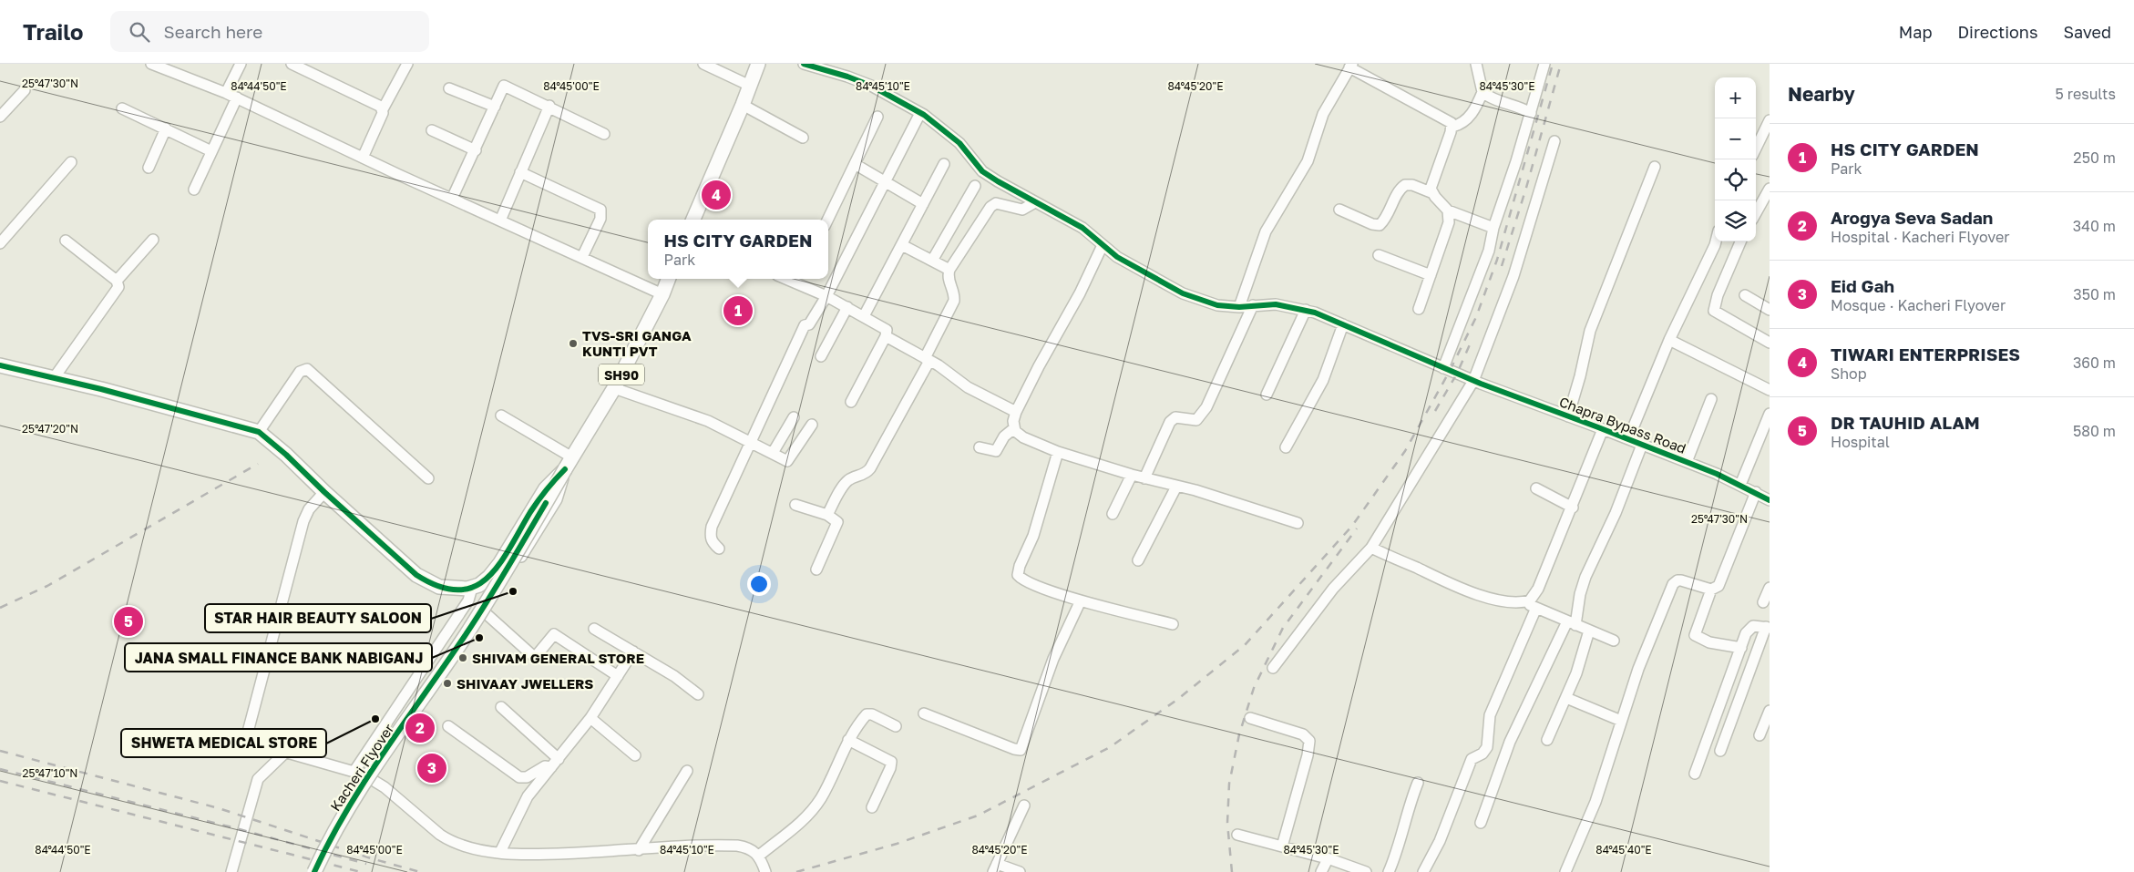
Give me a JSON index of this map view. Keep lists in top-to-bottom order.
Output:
{
  "streets": {
    "main road": ["SH90", "Kacheri Flyover"],
    "street": ["Chapra Bypass Road"]
  },
  "crossings": [
    ["SH90", "Kacheri Flyover"]
  ],
  "places": [
    "TVS-SRI GANGA KUNTI PVT",
    "STAR HAIR BEAUTY SALOON",
    "JANA SMALL FINANCE BANK NABIGANJ",
    "SHIVAM GENERAL STORE",
    "SHIVAAY JWELLERS",
    "SHWETA MEDICAL STORE"
  ],
  "page": {
    "header": "Trailo",
    "search": "Search here",
    "nav": ["Map", "Directions", "Saved"],
    "heading": ["Nearby", "5 results"],
    "map_buttons": ["+", "−"],
    "list": [
      {
        "mark": "1",
        "name": "HS CITY GARDEN",
        "note": "Park",
        "value": "250 m"
      },
      {
        "mark": "2",
        "name": "Arogya Seva Sadan",
        "note": "Hospital · Kacheri Flyover",
        "value": "340 m"
      },
      {
        "mark": "3",
        "name": "Eid Gah",
        "note": "Mosque · Kacheri Flyover",
        "value": "350 m"
      },
      {
        "mark": "4",
        "name": "TIWARI ENTERPRISES",
        "note": "Shop",
        "value": "360 m"
      },
      {
        "mark": "5",
        "name": "DR TAUHID ALAM",
        "note": "Hospital",
        "value": "580 m"
      }
    ],
    "pins": [
      "4",
      "1",
      "5",
      "2",
      "3"
    ],
    "popup": ["HS CITY GARDEN", "Park"]
  },
  "coordinates": [
    "25°47'30\"N",
    "84°44'50\"E",
    "84°45'00\"E",
    "84°45'10\"E",
    "84°45'20\"E",
    "84°45'30\"E",
    "25°47'20\"N",
    "25°47'10\"N",
    "84°45'40\"E"
  ]
}
